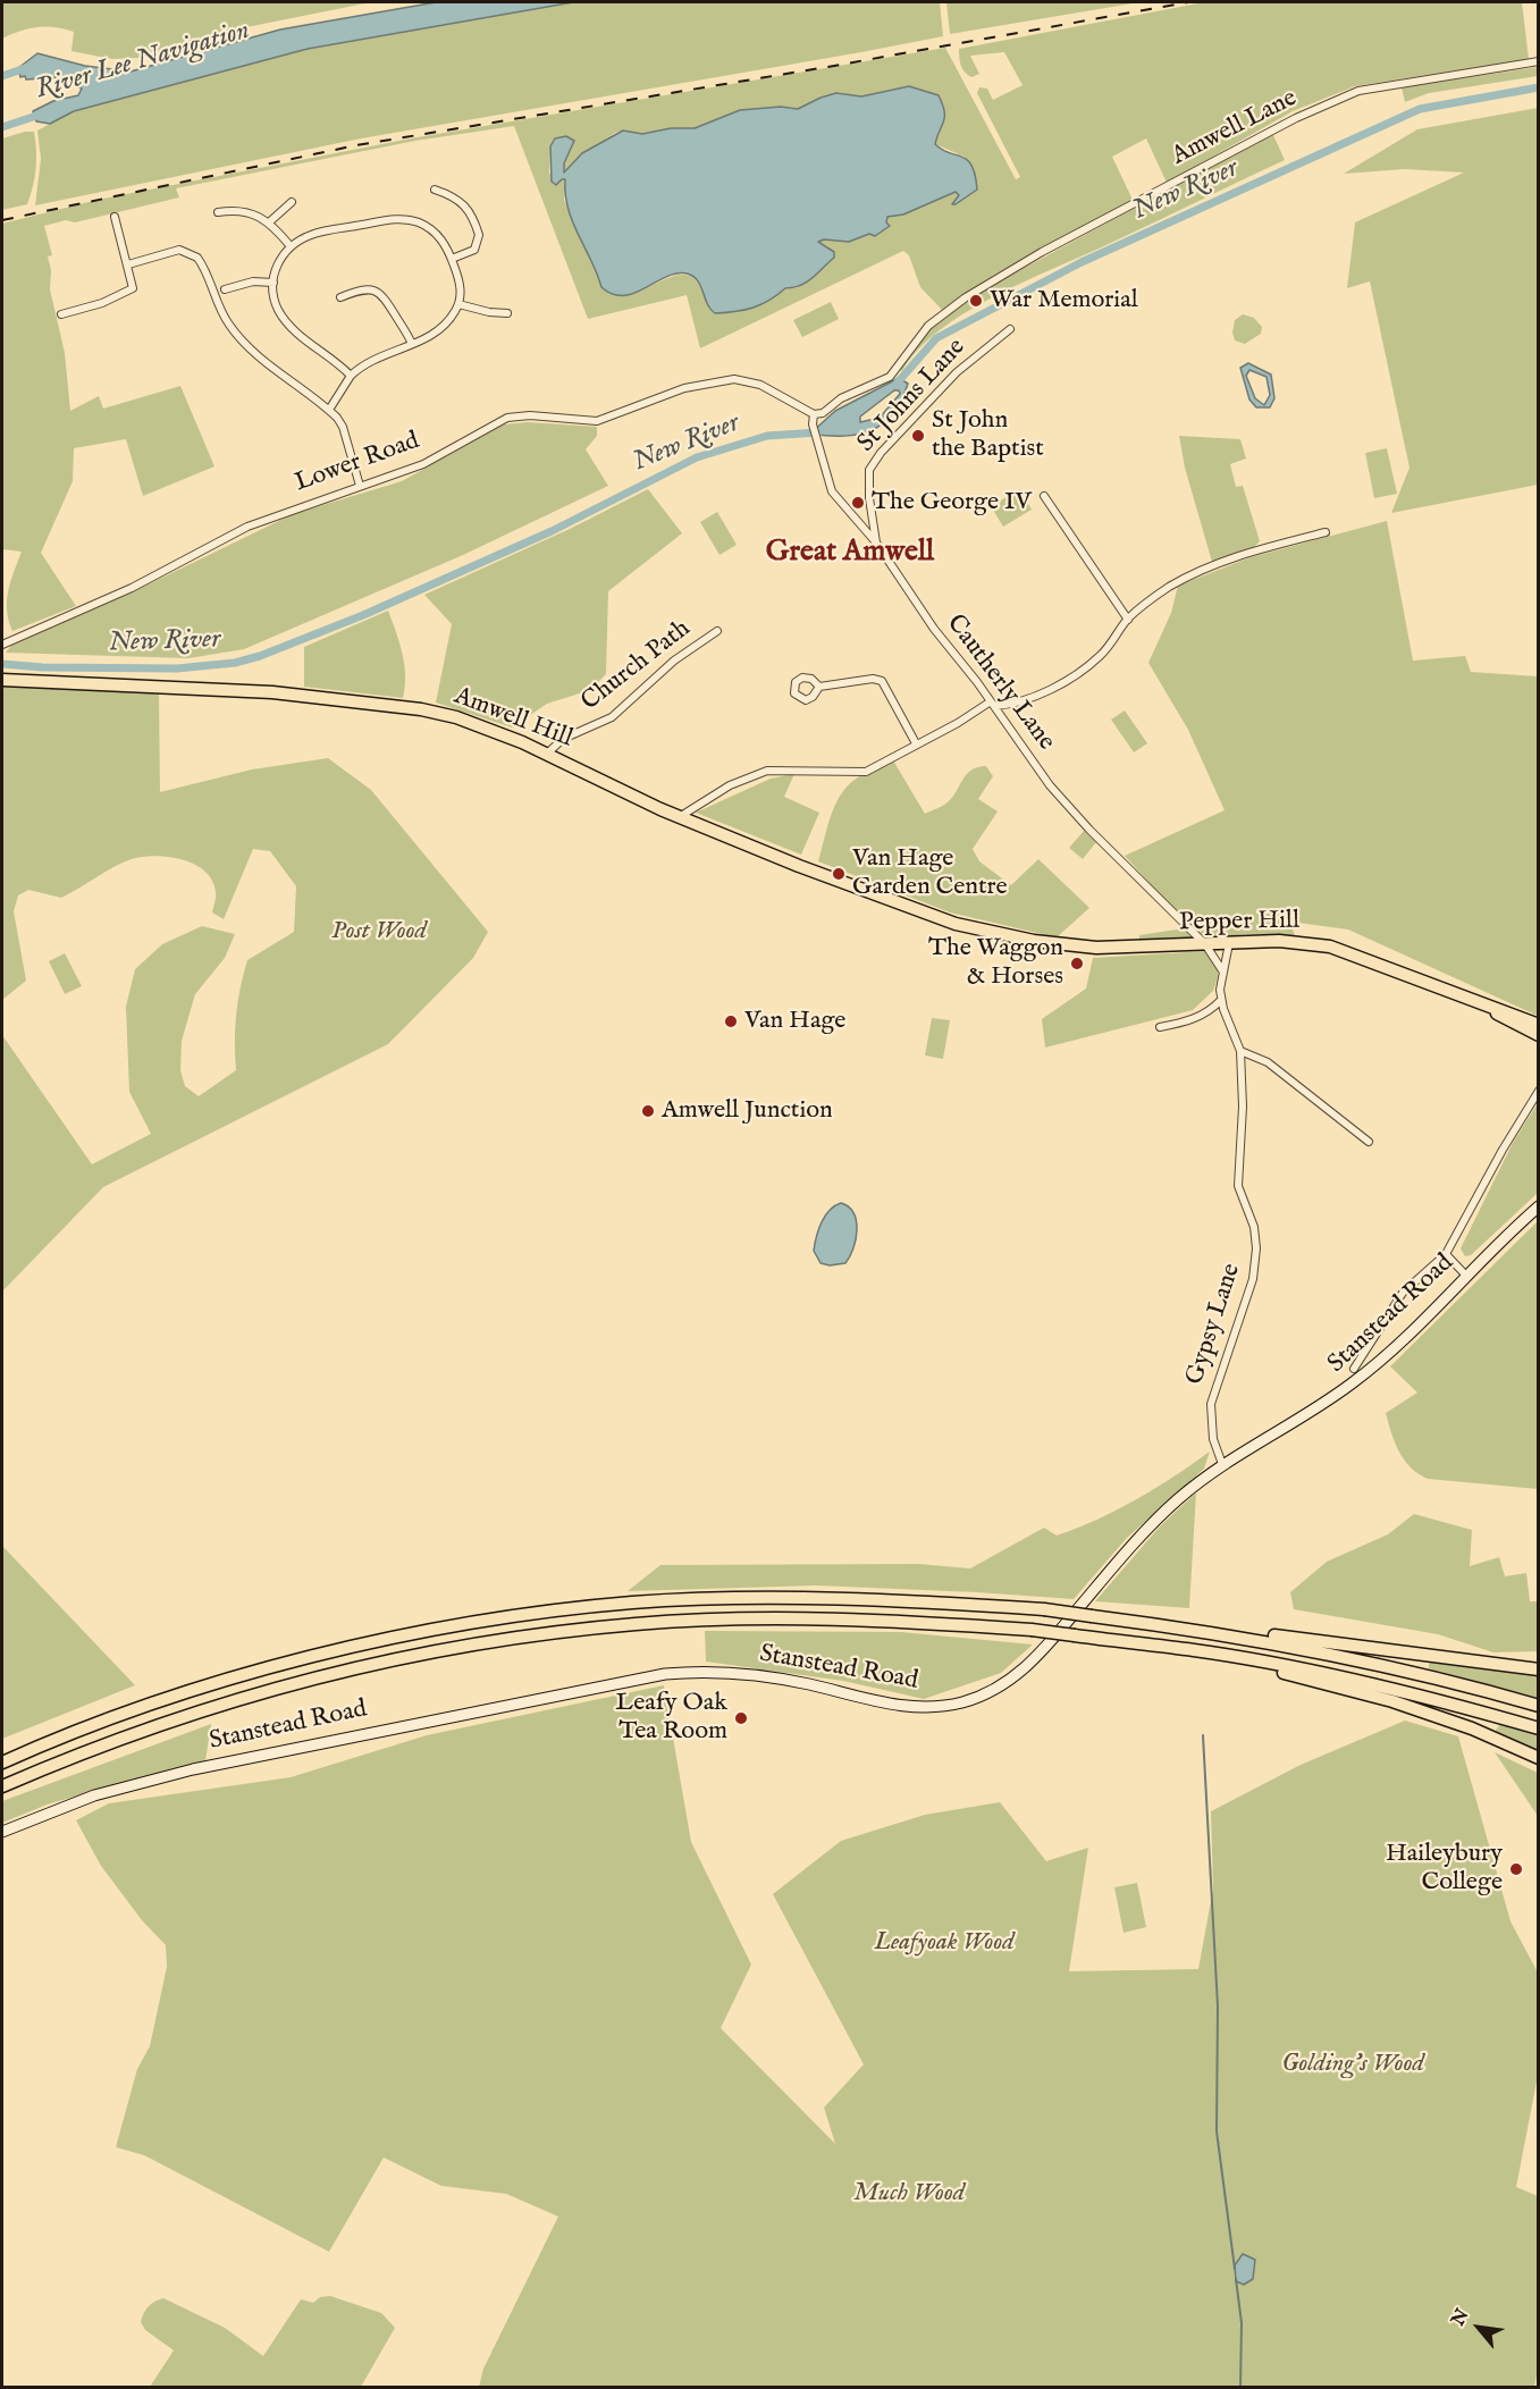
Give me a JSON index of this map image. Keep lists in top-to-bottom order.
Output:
{
  "streets": {
    "main road": ["Amwell Hill", "Pepper Hill", "Stanstead Road"],
    "street": [
      "Amwell Lane",
      "St Johns Lane",
      "Lower Road",
      "Church Path",
      "Cautherly Lane",
      "Gypsy Lane"
    ]
  },
  "crossings": [
    ["Amwell Lane", "Lower Road"],
    ["Amwell Lane", "Cautherly Lane"],
    ["St Johns Lane", "Cautherly Lane"],
    ["Lower Road", "Cautherly Lane"],
    ["Church Path", "Amwell Hill"],
    ["Cautherly Lane", "Pepper Hill"],
    ["Amwell Hill", "Pepper Hill"],
    ["Pepper Hill", "Gypsy Lane"],
    ["Stanstead Road", "Gypsy Lane"]
  ],
  "districts": ["Great Amwell"],
  "water": ["River Lee Navigation", "New River"],
  "parks": [
    "Post Wood",
    "Leafyoak Wood",
    "Golding's Wood",
    "Much Wood"
  ],
  "places": [
    "War Memorial",
    "St John the Baptist",
    "The George IV",
    "Van Hage Garden Centre",
    "The Waggon & Horses",
    "Van Hage",
    "Amwell Junction",
    "Leafy Oak Tea Room",
    "Haileybury College"
  ],
  "north": "top left"
}
